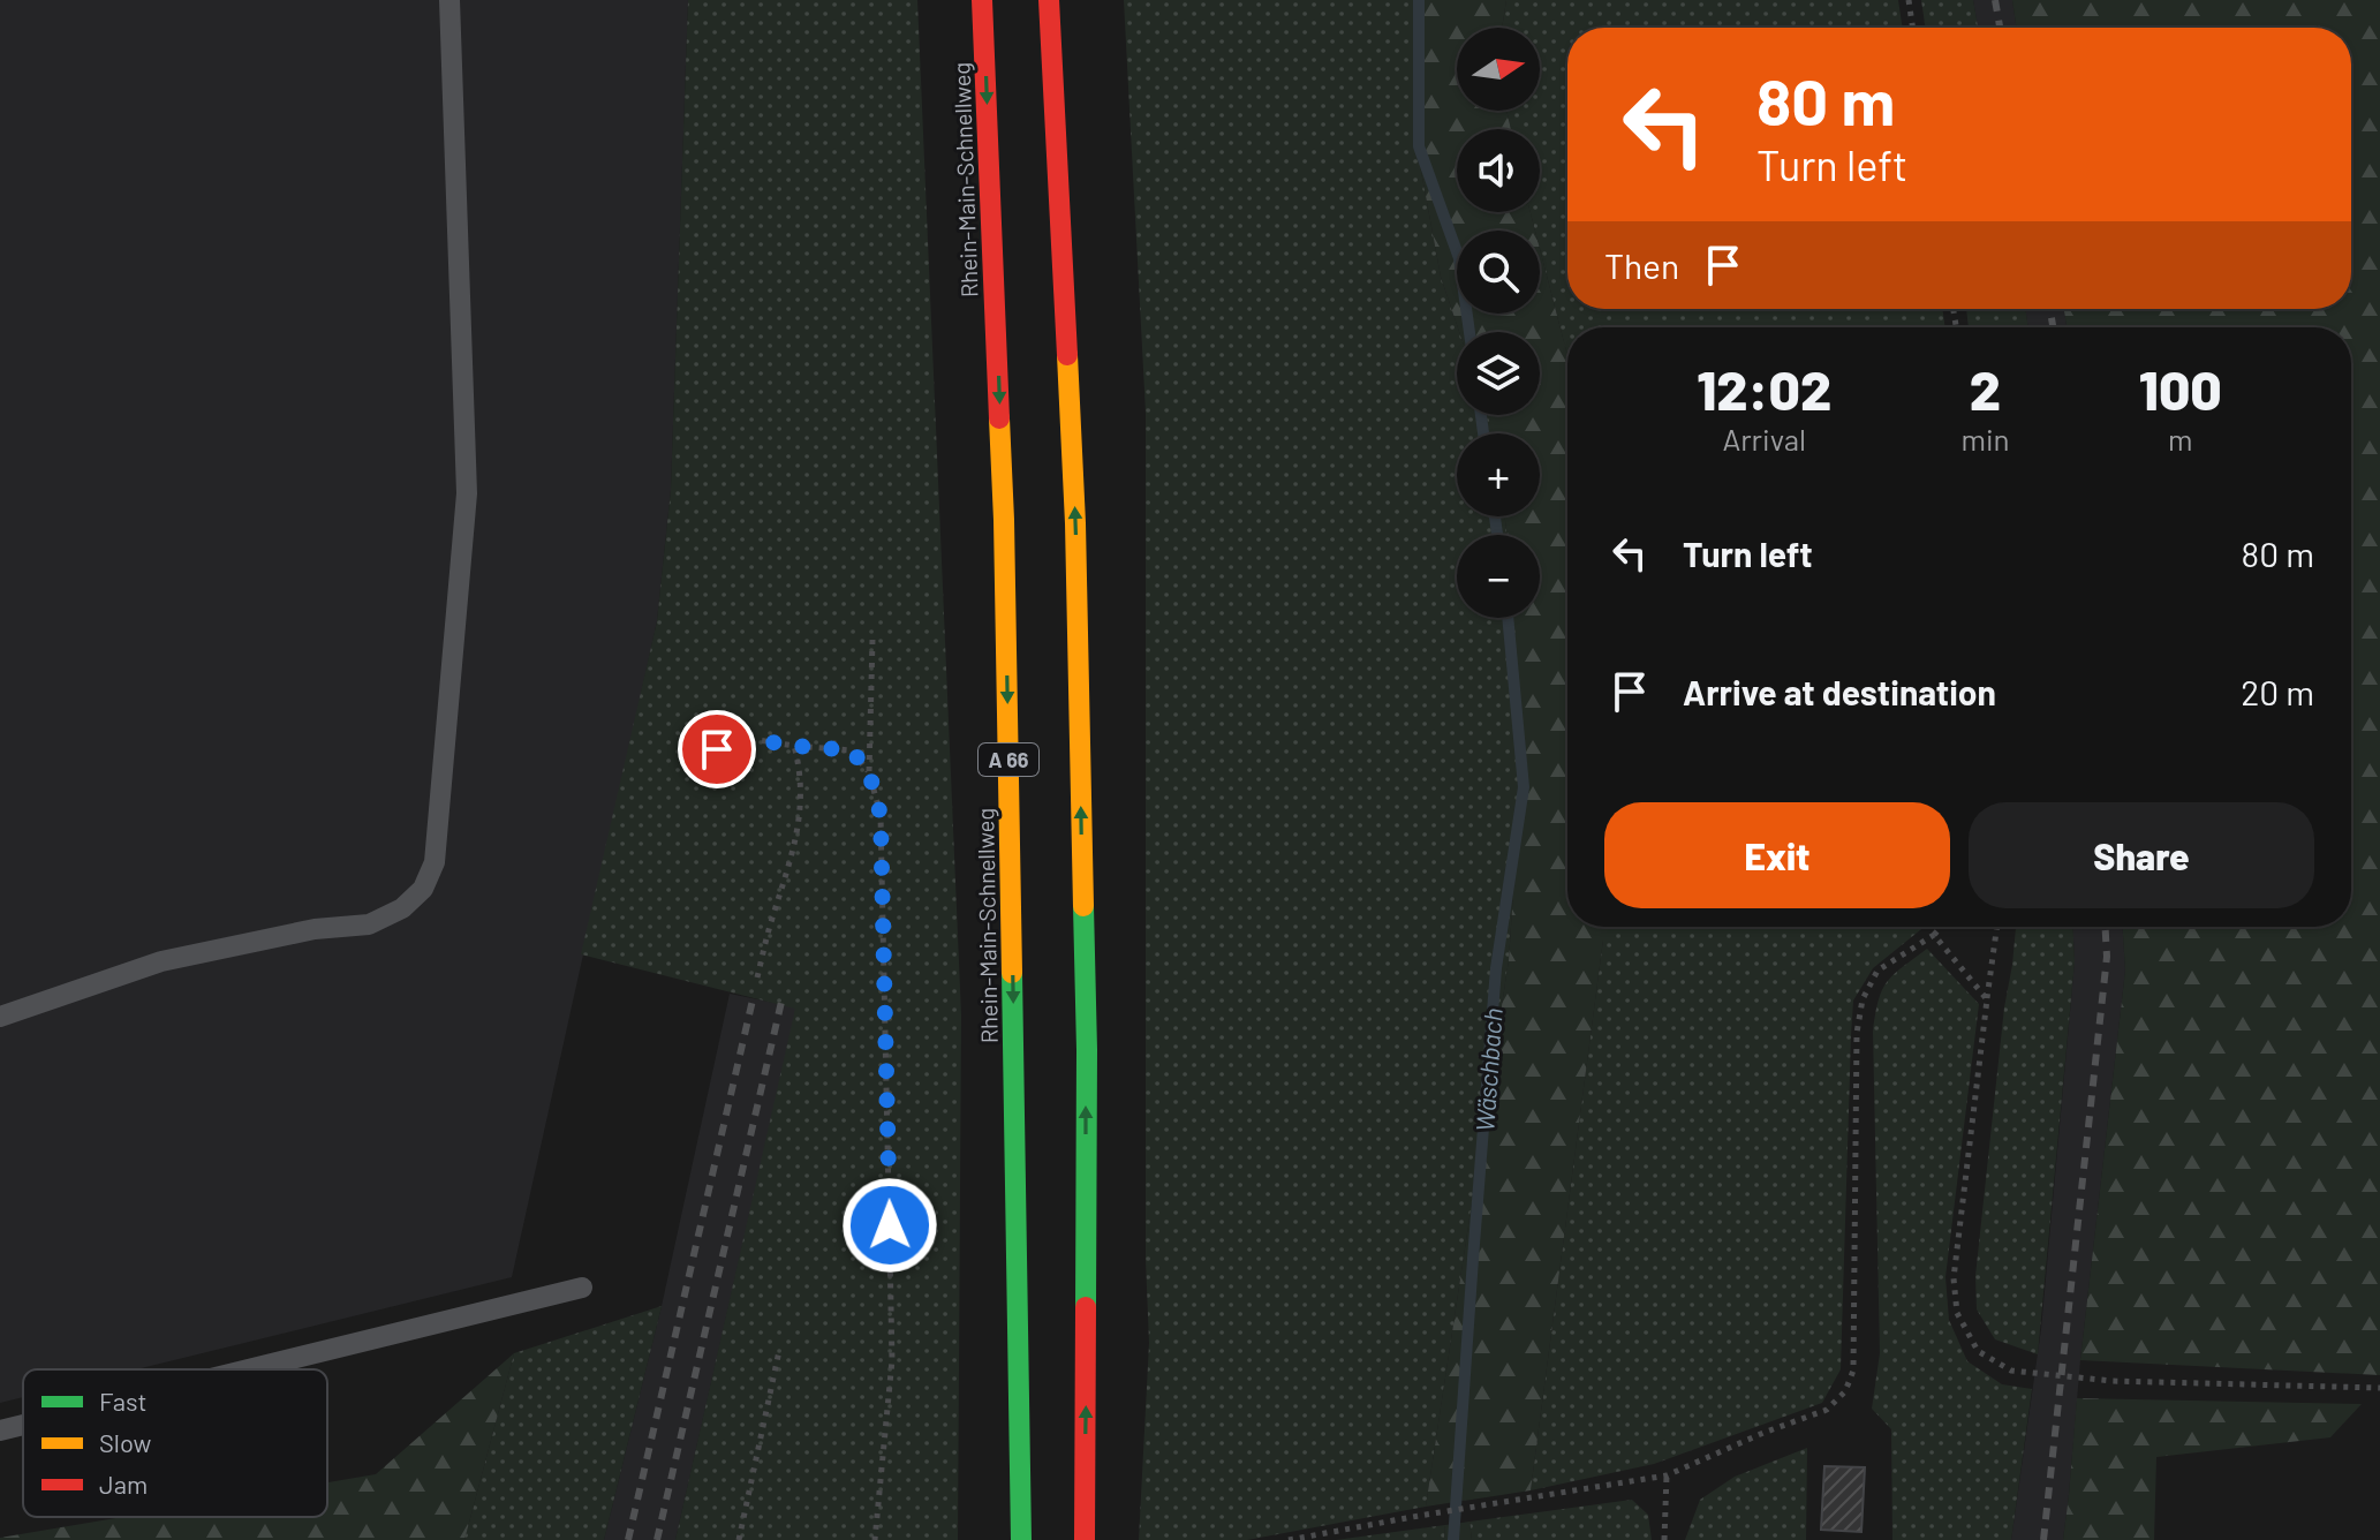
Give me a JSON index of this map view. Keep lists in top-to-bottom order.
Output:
{
  "streets": {
    "highway": ["Rhein-Main-Schnellweg", "A 66"]
  },
  "water": ["Wäschbach"],
  "legend": ["Fast", "Slow", "Jam"],
  "north": "right",
  "page": {
    "map_buttons": ["+", "−"],
    "turn": ["80 m", "Turn left"],
    "then": "Then",
    "eta": [
      "12:02",
      "Arrival",
      "2",
      "min",
      "100",
      "m"
    ],
    "list": [
      {
        "name": "Turn left",
        "value": "80 m"
      },
      {
        "name": "Arrive at destination",
        "value": "20 m"
      }
    ],
    "buttons": ["Exit", "Share"]
  }
}
